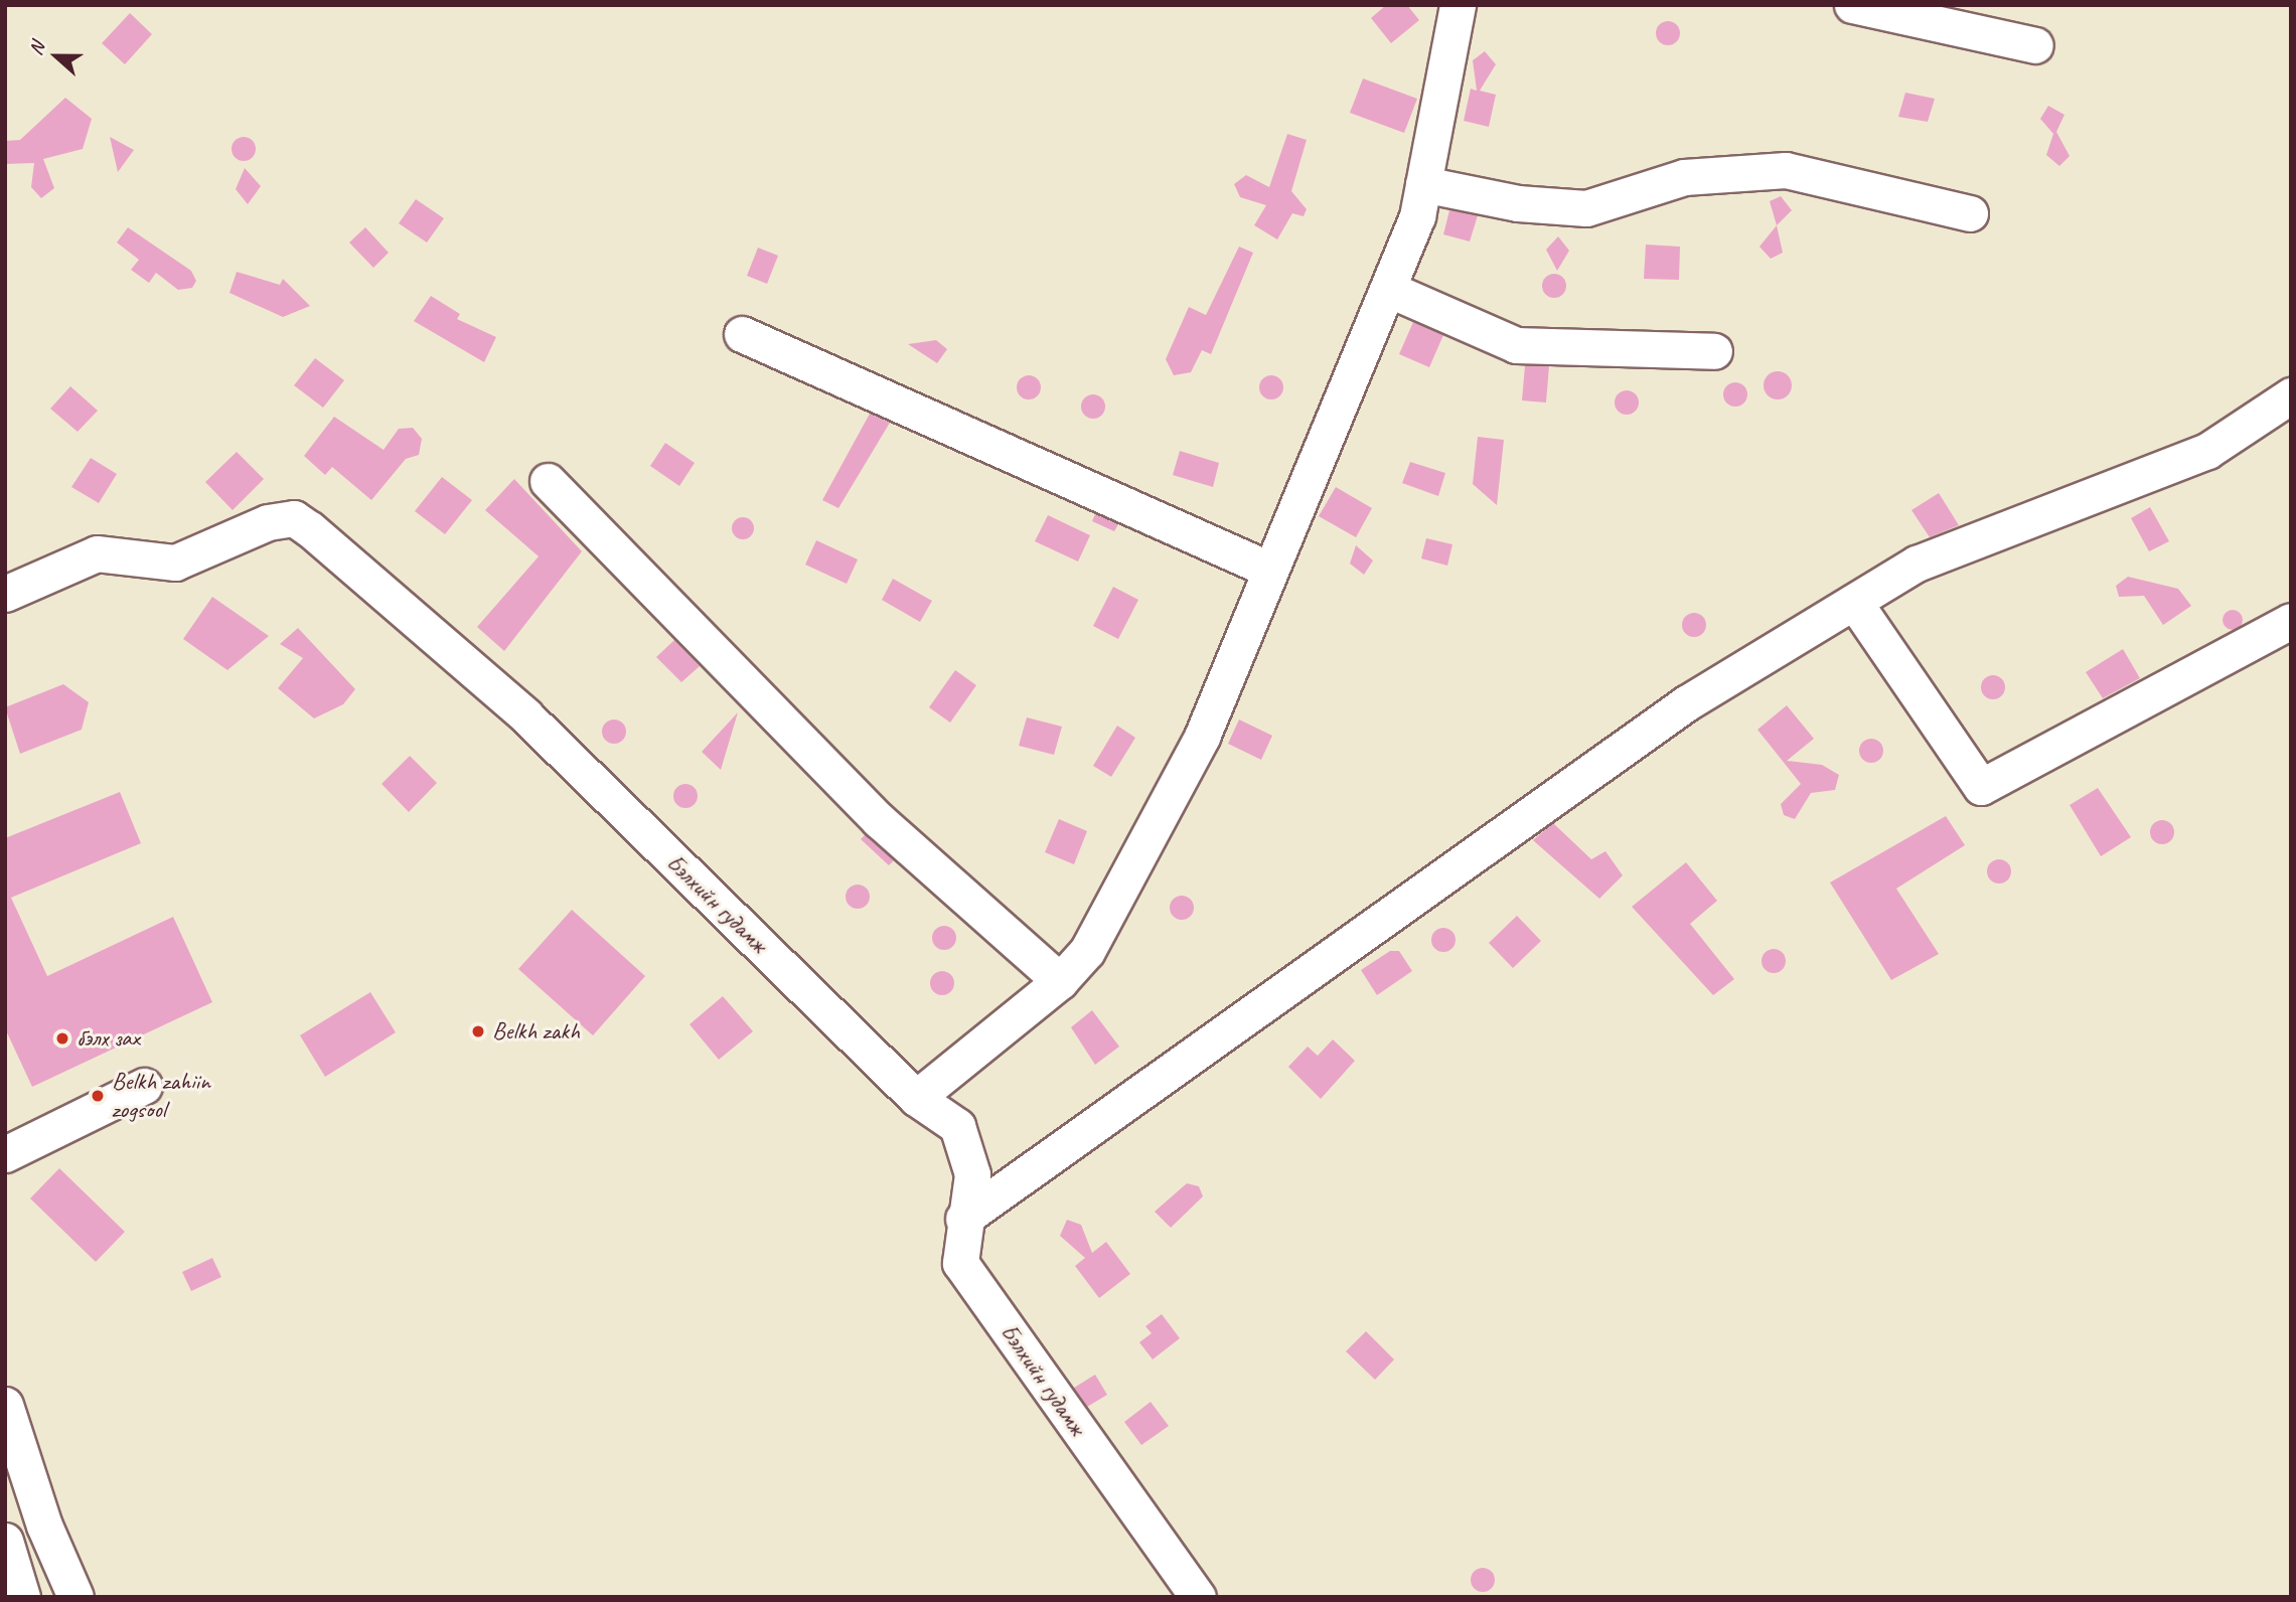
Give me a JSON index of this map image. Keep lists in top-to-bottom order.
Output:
{
  "streets": {
    "street": ["Бэлхийн гудамж"]
  },
  "places": ["Belkh zakh", "бэлх зах", "Belkh zahiin zogsool"],
  "north": "left"
}
